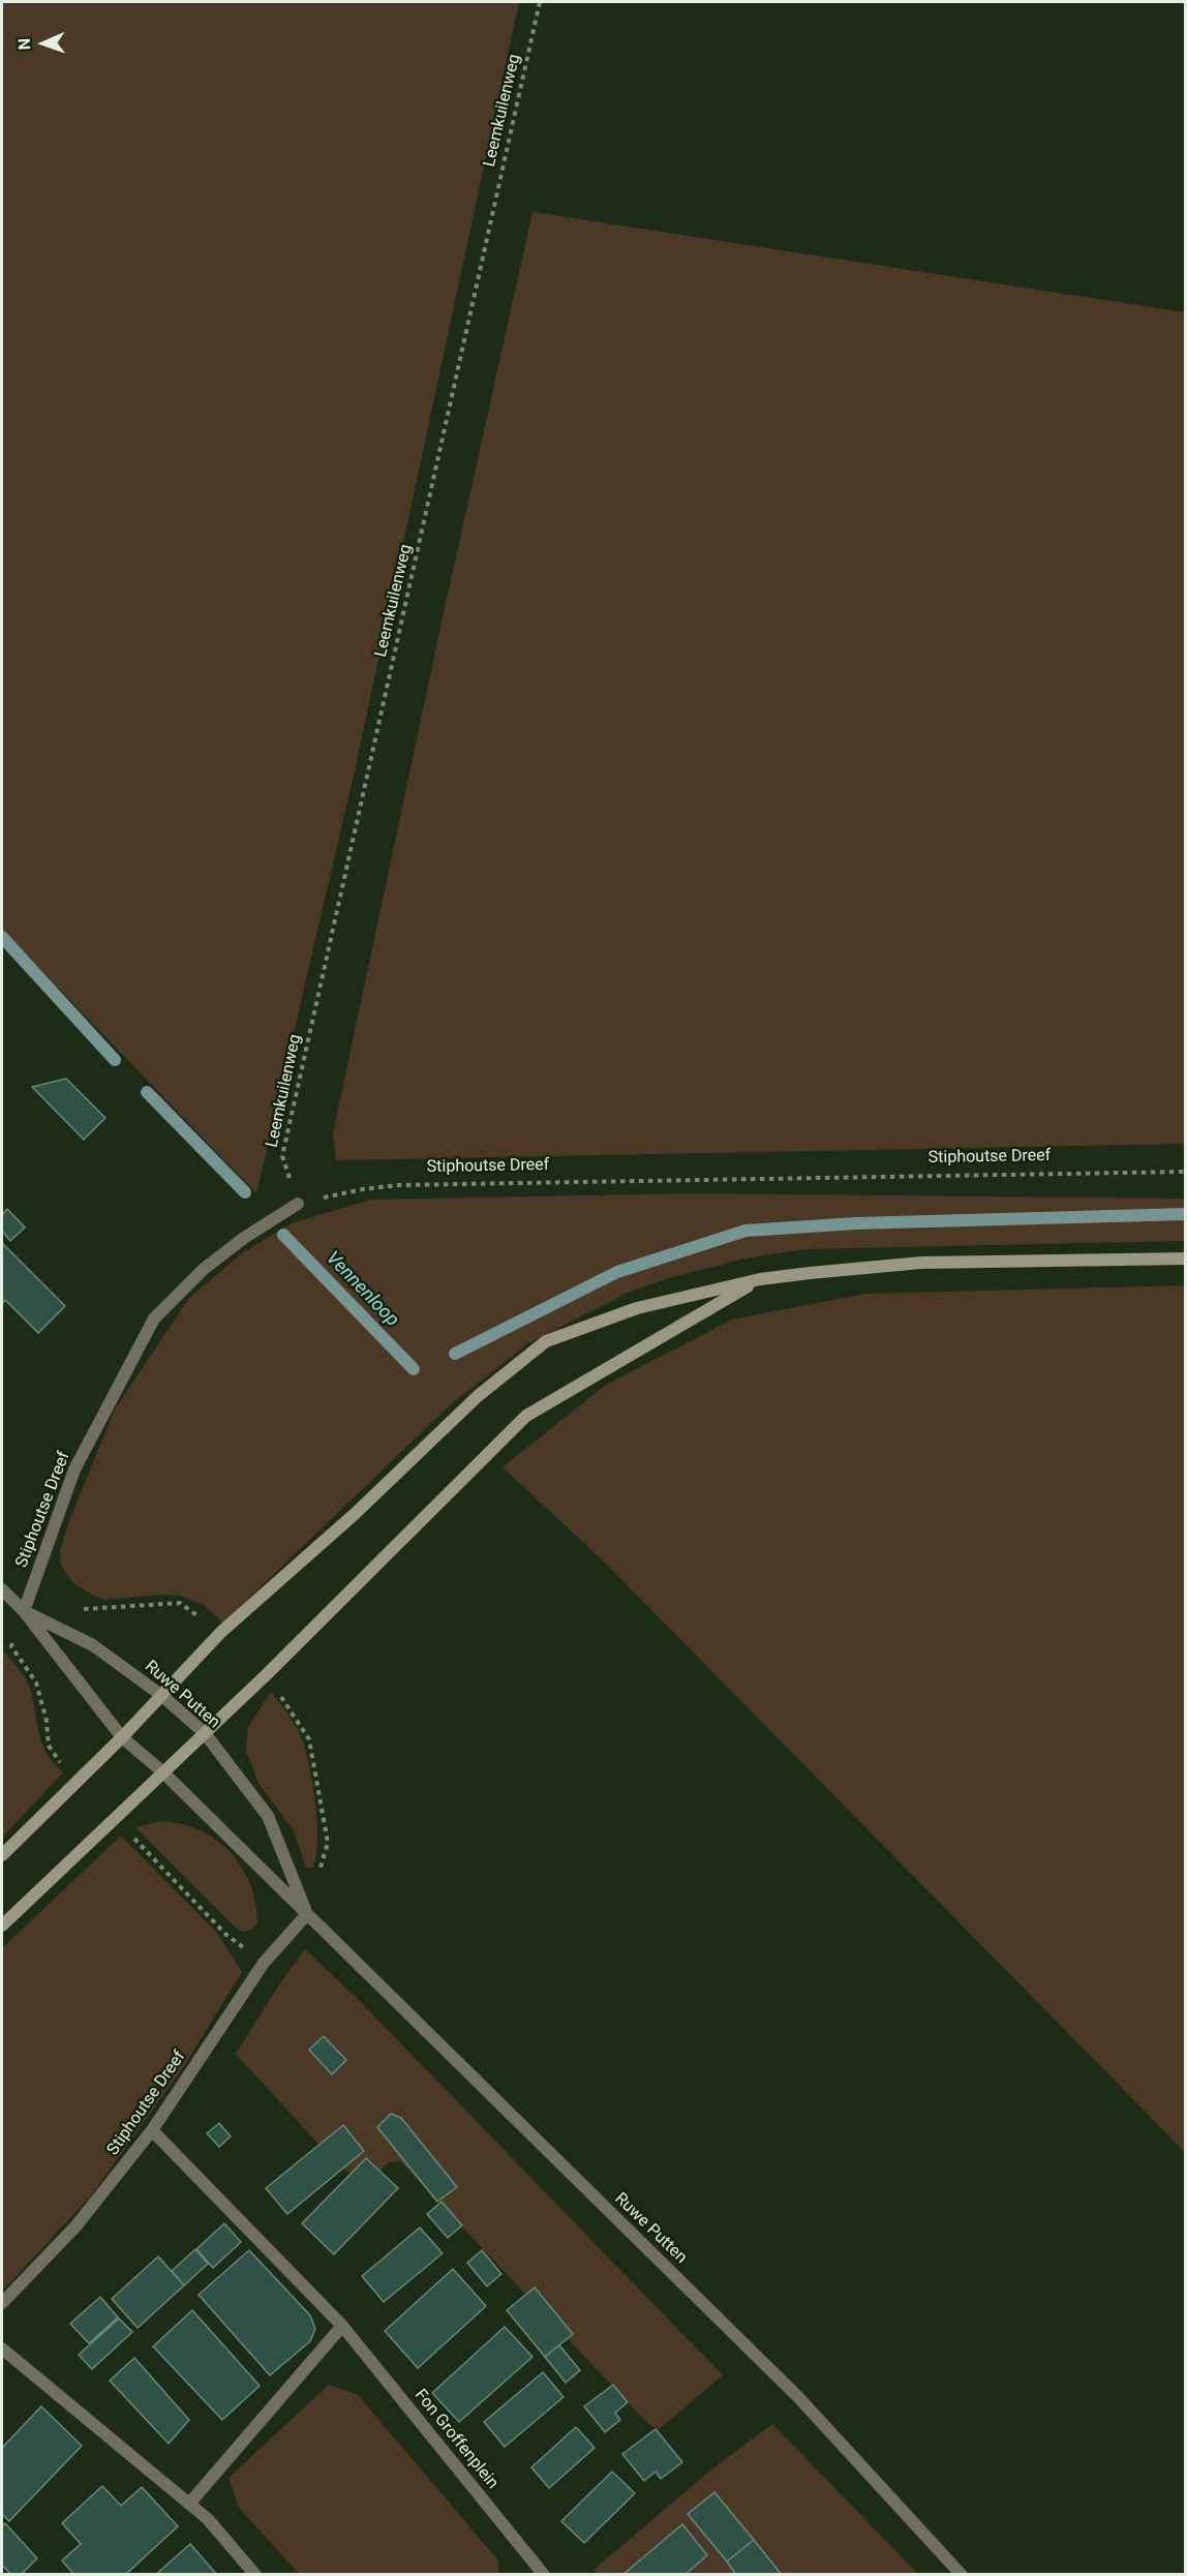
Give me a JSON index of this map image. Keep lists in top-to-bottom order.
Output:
{
  "streets": {
    "street": ["Stiphoutse Dreef", "Ruwe Putten", "Fon Groffenplein"],
    "path": ["Leemkuilenweg"]
  },
  "crossings": [
    ["Leemkuilenweg", "Stiphoutse Dreef"],
    ["Stiphoutse Dreef", "Ruwe Putten"],
    ["Stiphoutse Dreef", "Fon Groffenplein"]
  ],
  "water": ["Vennenloop"],
  "north": "left"
}
